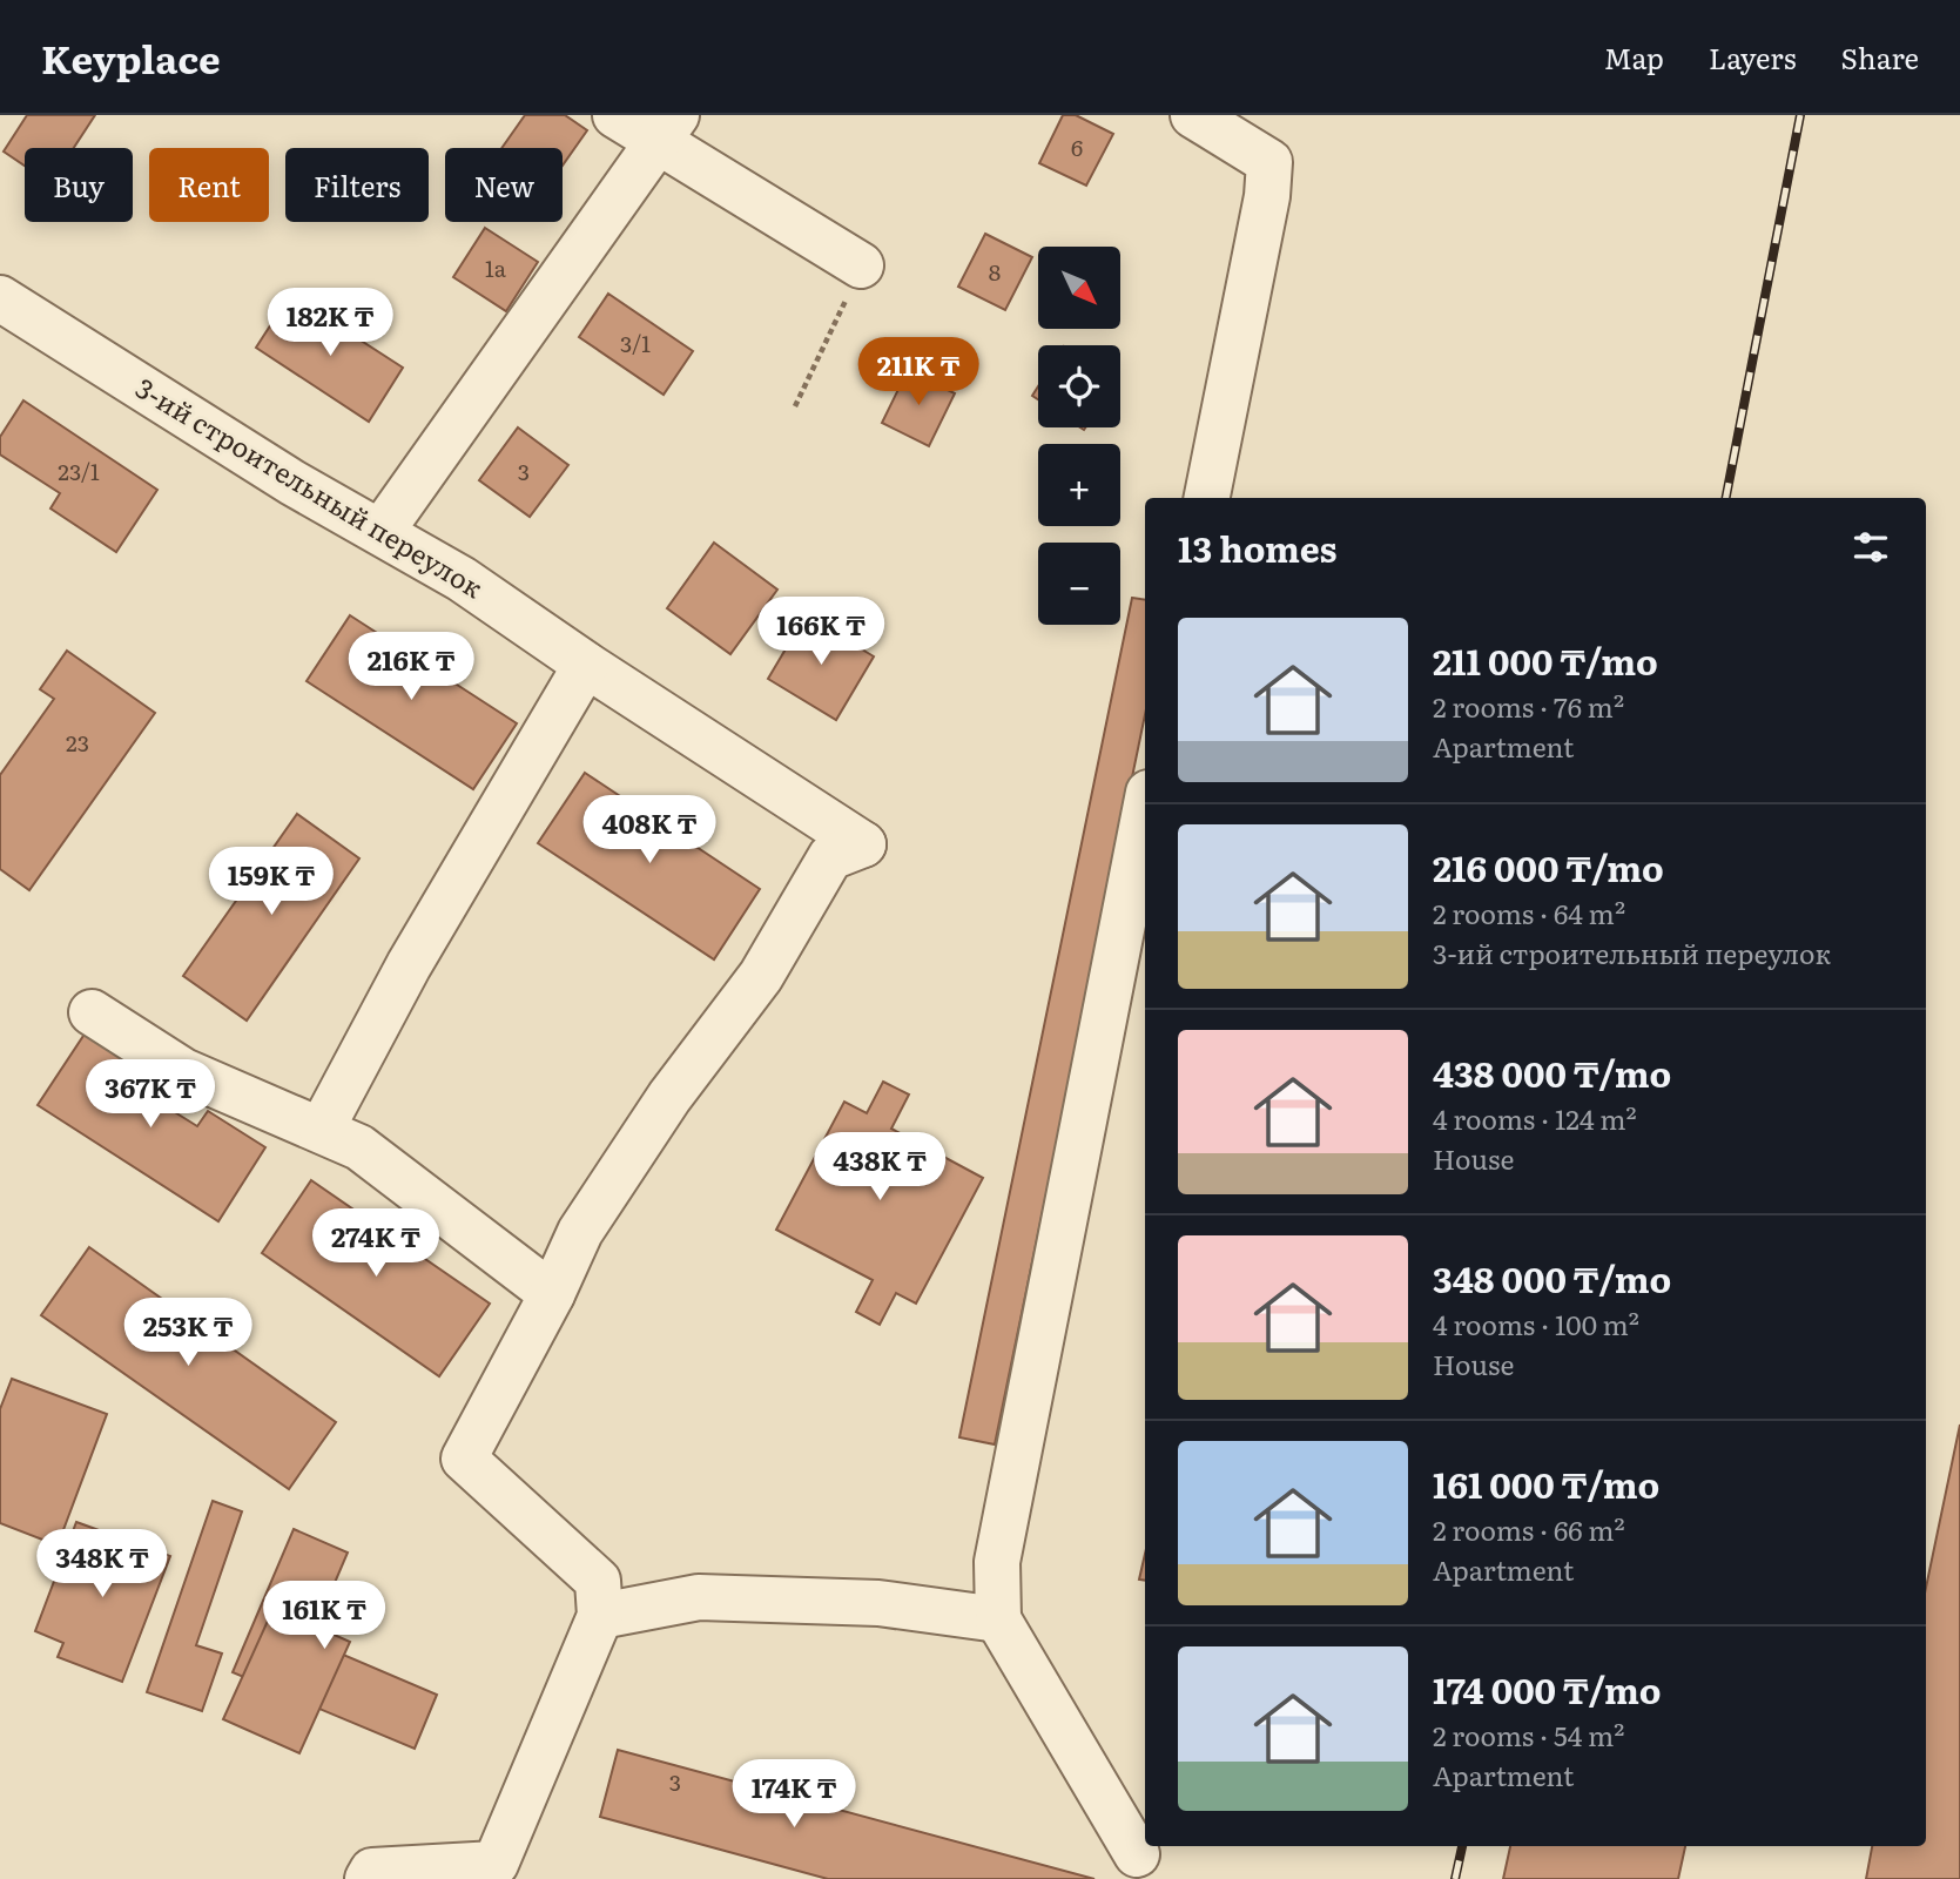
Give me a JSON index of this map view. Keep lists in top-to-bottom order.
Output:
{
  "streets": {
    "street": ["3-ий строительный переулок"]
  },
  "house_numbers": [
    "6",
    "1а",
    "8",
    "3/1",
    "23/1",
    "3",
    "23",
    "3"
  ],
  "north": "bottom right",
  "page": {
    "header": "Keyplace",
    "nav": ["Map", "Layers", "Share"],
    "chip": [
      "Buy",
      "Rent",
      "Filters",
      "New"
    ],
    "map_buttons": ["+", "−"],
    "price": [
      "182K ₸",
      "211K ₸",
      "166K ₸",
      "216K ₸",
      "408K ₸",
      "159K ₸",
      "367K ₸",
      "438K ₸",
      "274K ₸",
      "253K ₸",
      "348K ₸",
      "161K ₸",
      "174K ₸"
    ],
    "heading": "13 homes",
    "list": [
      {
        "name": "211 000 ₸/mo",
        "note": "2 rooms · 76 m² · Apartment"
      },
      {
        "name": "216 000 ₸/mo",
        "note": "2 rooms · 64 m² · 3-ий строительный переулок"
      },
      {
        "name": "438 000 ₸/mo",
        "note": "4 rooms · 124 m² · House"
      },
      {
        "name": "348 000 ₸/mo",
        "note": "4 rooms · 100 m² · House"
      },
      {
        "name": "161 000 ₸/mo",
        "note": "2 rooms · 66 m² · Apartment"
      },
      {
        "name": "174 000 ₸/mo",
        "note": "2 rooms · 54 m² · Apartment"
      }
    ]
  }
}
